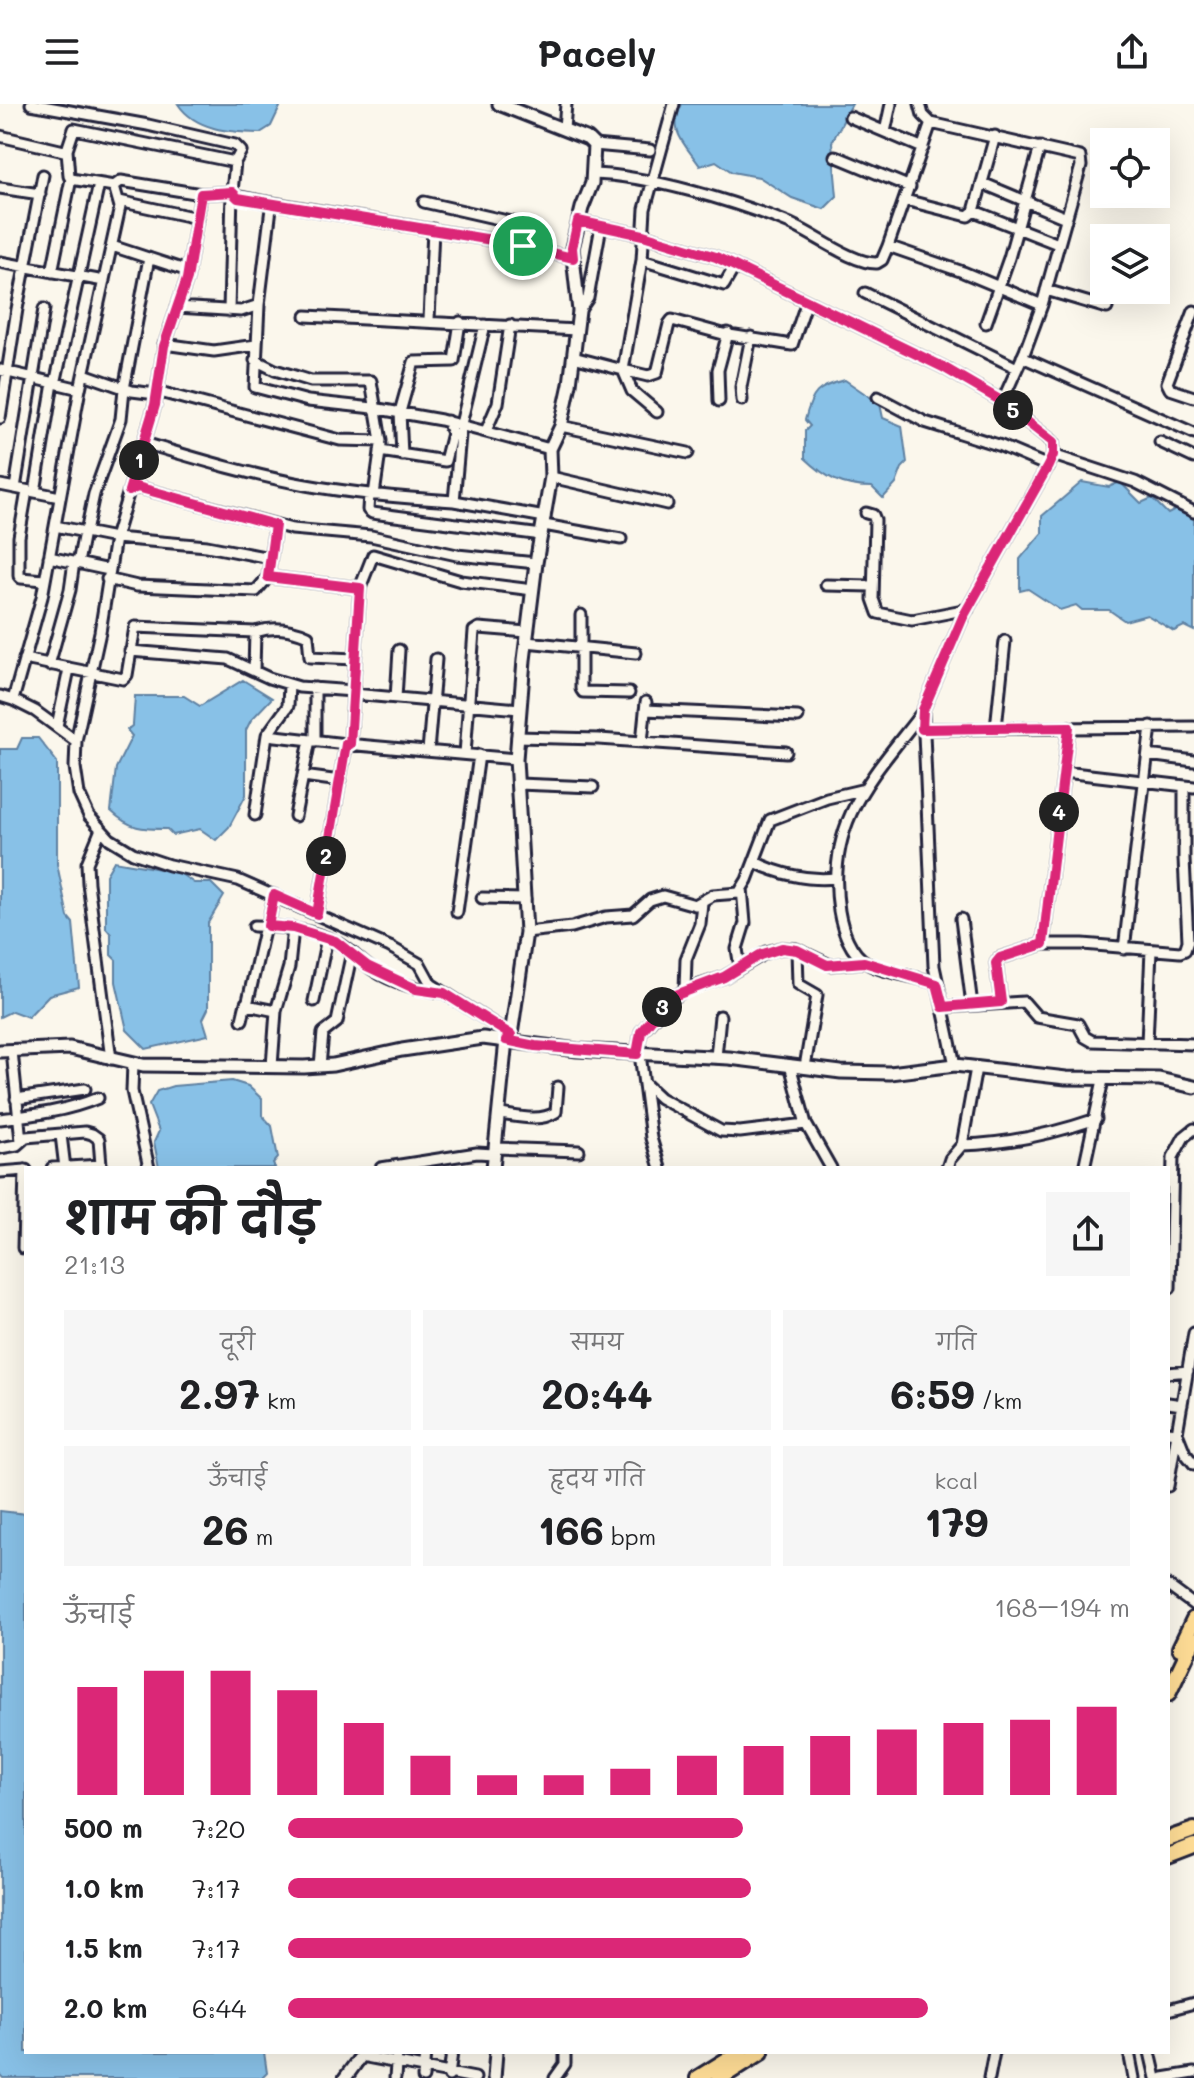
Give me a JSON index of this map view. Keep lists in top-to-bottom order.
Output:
{
  "page": {
    "header": "Pacely",
    "pins": [
      "5",
      "1",
      "4",
      "2",
      "3"
    ],
    "heading": ["शाम की दौड़", "21:13"],
    "stats": [
      ["दूरी", "2.97 km"],
      ["समय", "20:44"],
      ["गति", "6:59 /km"],
      ["ऊँचाई", "26 m"],
      ["हृदय गति", "166 bpm"],
      ["kcal", "179"]
    ],
    "chart": ["ऊँचाई", "168–194 m"],
    "list": [
      {
        "name": "500 m",
        "note": "7:20"
      },
      {
        "name": "1.0 km",
        "note": "7:17"
      },
      {
        "name": "1.5 km",
        "note": "7:17"
      },
      {
        "name": "2.0 km",
        "note": "6:44"
      }
    ]
  }
}
